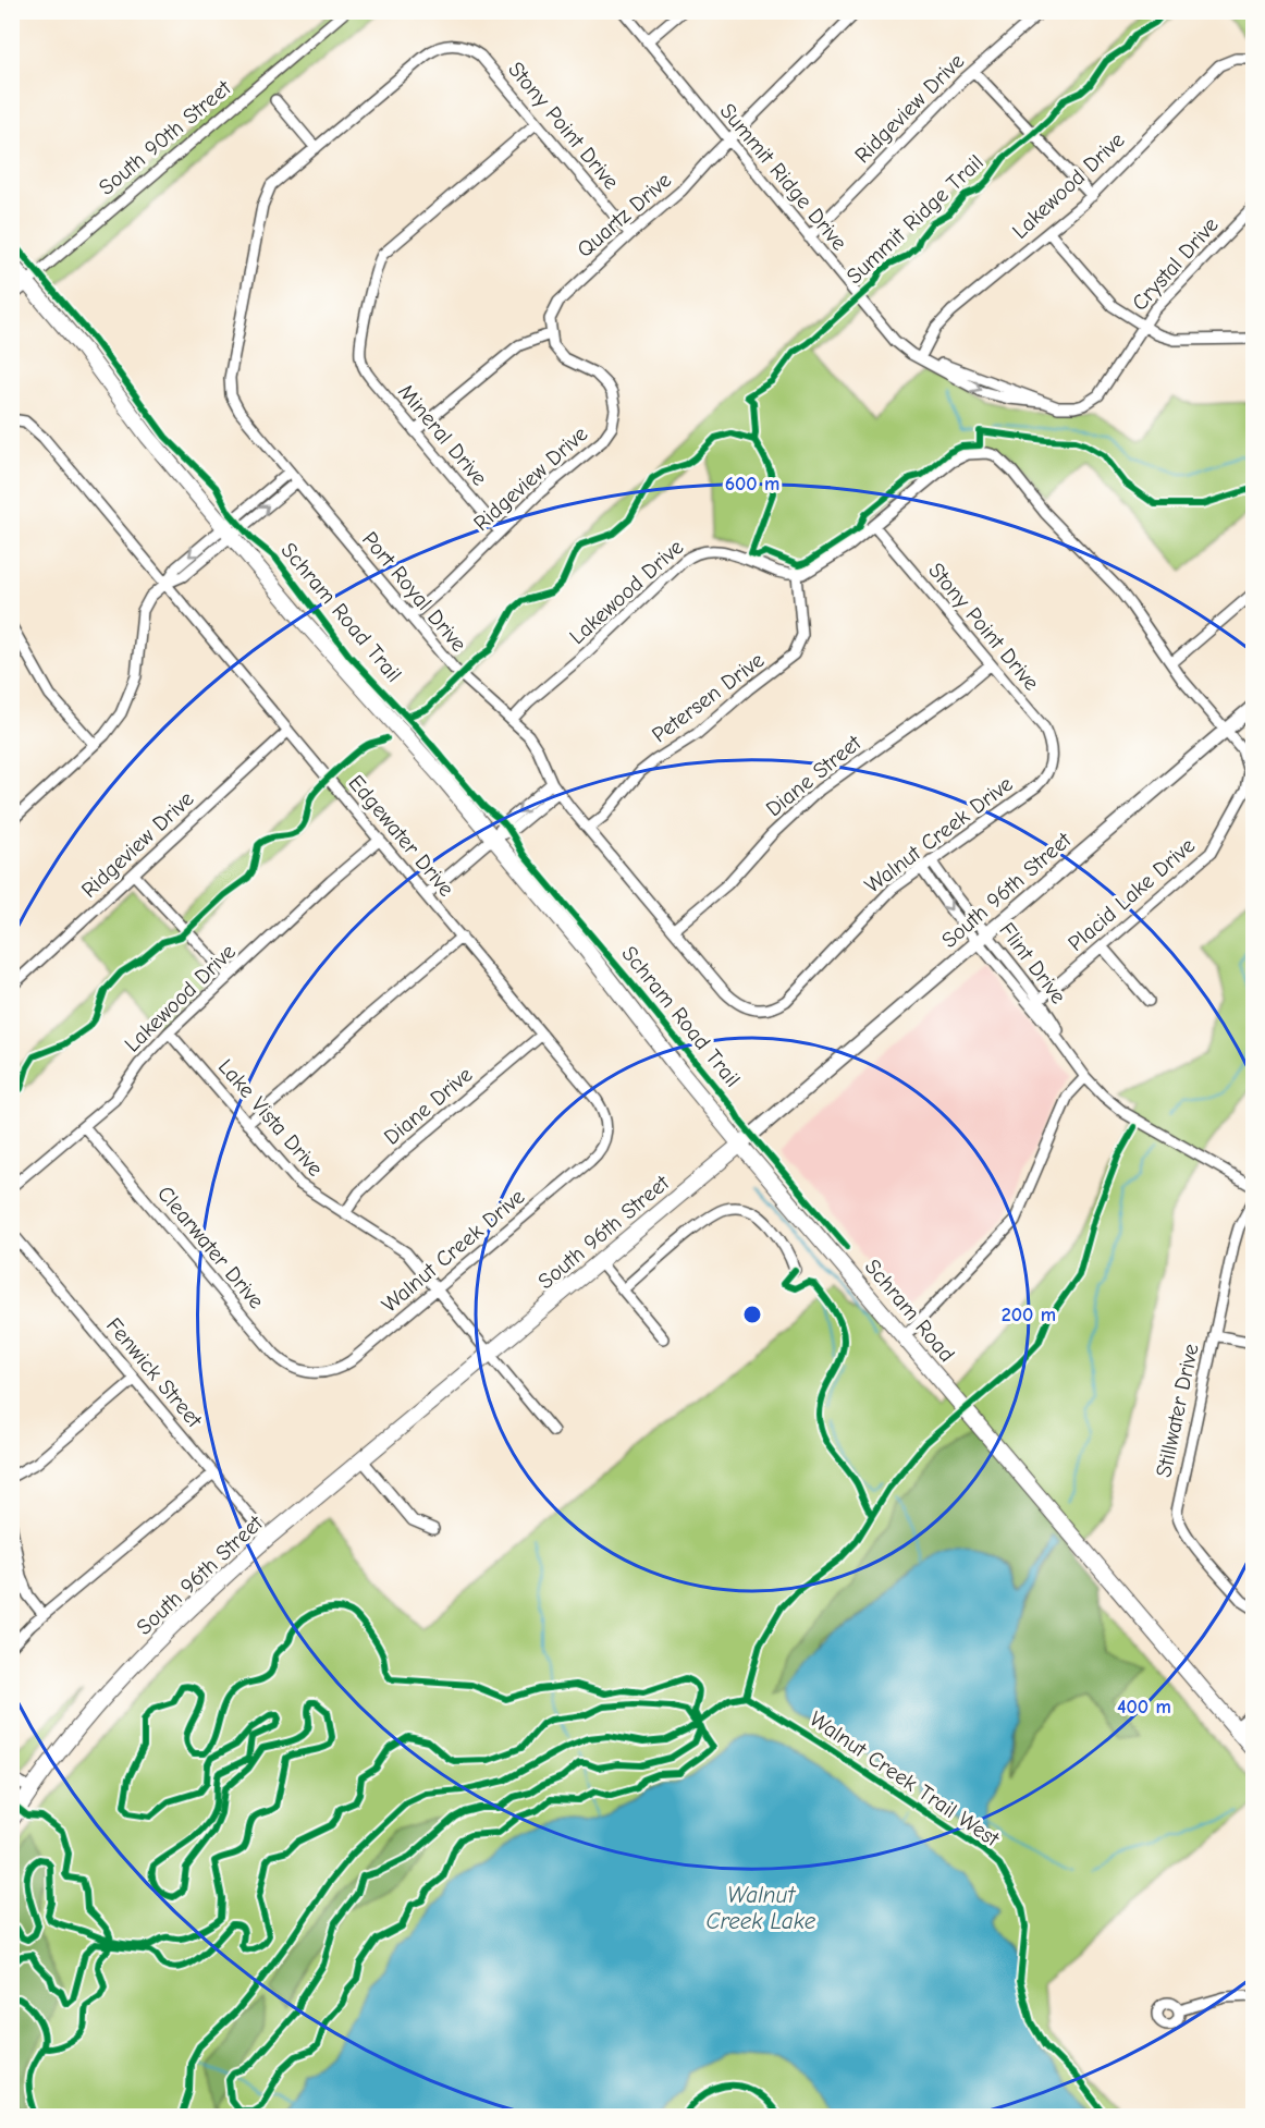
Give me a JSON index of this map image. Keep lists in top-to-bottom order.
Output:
{
  "streets": {
    "main road": ["South 96th Street", "Schram Road"],
    "street": [
      "Ridgeview Drive",
      "Stony Point Drive",
      "South 90th Street",
      "Summit Ridge Drive",
      "Lakewood Drive",
      "Quartz Drive",
      "Crystal Drive",
      "Mineral Drive",
      "Port Royal Drive",
      "Petersen Drive",
      "Diane Street",
      "Walnut Creek Drive",
      "Edgewater Drive",
      "Placid Lake Drive",
      "Flint Drive",
      "Diane Drive",
      "Lake Vista Drive",
      "Clearwater Drive",
      "Fenwick Street",
      "Stillwater Drive"
    ],
    "cycle path": ["Summit Ridge Trail", "Schram Road Trail", "Walnut Creek Trail West"]
  },
  "crossings": [
    ["Ridgeview Drive", "Summit Ridge Drive"],
    ["Ridgeview Drive", "Quartz Drive"],
    ["Ridgeview Drive", "Mineral Drive"],
    ["Ridgeview Drive", "Port Royal Drive"],
    ["Ridgeview Drive", "Edgewater Drive"],
    ["Stony Point Drive", "Quartz Drive"],
    ["Stony Point Drive", "Mineral Drive"],
    ["Stony Point Drive", "Port Royal Drive"],
    ["Stony Point Drive", "Diane Street"],
    ["Stony Point Drive", "Walnut Creek Drive"],
    ["South 90th Street", "Schram Road"],
    ["Summit Ridge Drive", "Lakewood Drive"],
    ["Summit Ridge Drive", "Quartz Drive"],
    ["Summit Ridge Drive", "Crystal Drive"],
    ["Lakewood Drive", "Crystal Drive"],
    ["Lakewood Drive", "Port Royal Drive"],
    ["Lakewood Drive", "Petersen Drive"],
    ["Lakewood Drive", "Edgewater Drive"],
    ["Lakewood Drive", "Lake Vista Drive"],
    ["Lakewood Drive", "Clearwater Drive"],
    ["Port Royal Drive", "Petersen Drive"],
    ["Port Royal Drive", "Diane Street"],
    ["Port Royal Drive", "Walnut Creek Drive"],
    ["Walnut Creek Drive", "Edgewater Drive"],
    ["Walnut Creek Drive", "Flint Drive"],
    ["Walnut Creek Drive", "Lake Vista Drive"],
    ["Walnut Creek Drive", "Clearwater Drive"],
    ["Edgewater Drive", "Diane Drive"],
    ["South 96th Street", "Placid Lake Drive"],
    ["South 96th Street", "Flint Drive"],
    ["South 96th Street", "Lake Vista Drive"],
    ["South 96th Street", "Schram Road"],
    ["South 96th Street", "Fenwick Street"],
    ["Placid Lake Drive", "Flint Drive"],
    ["Diane Drive", "Lake Vista Drive"]
  ],
  "water": ["Walnut Creek Lake"],
  "rings": ["600 m", "200 m", "400 m"]
}
